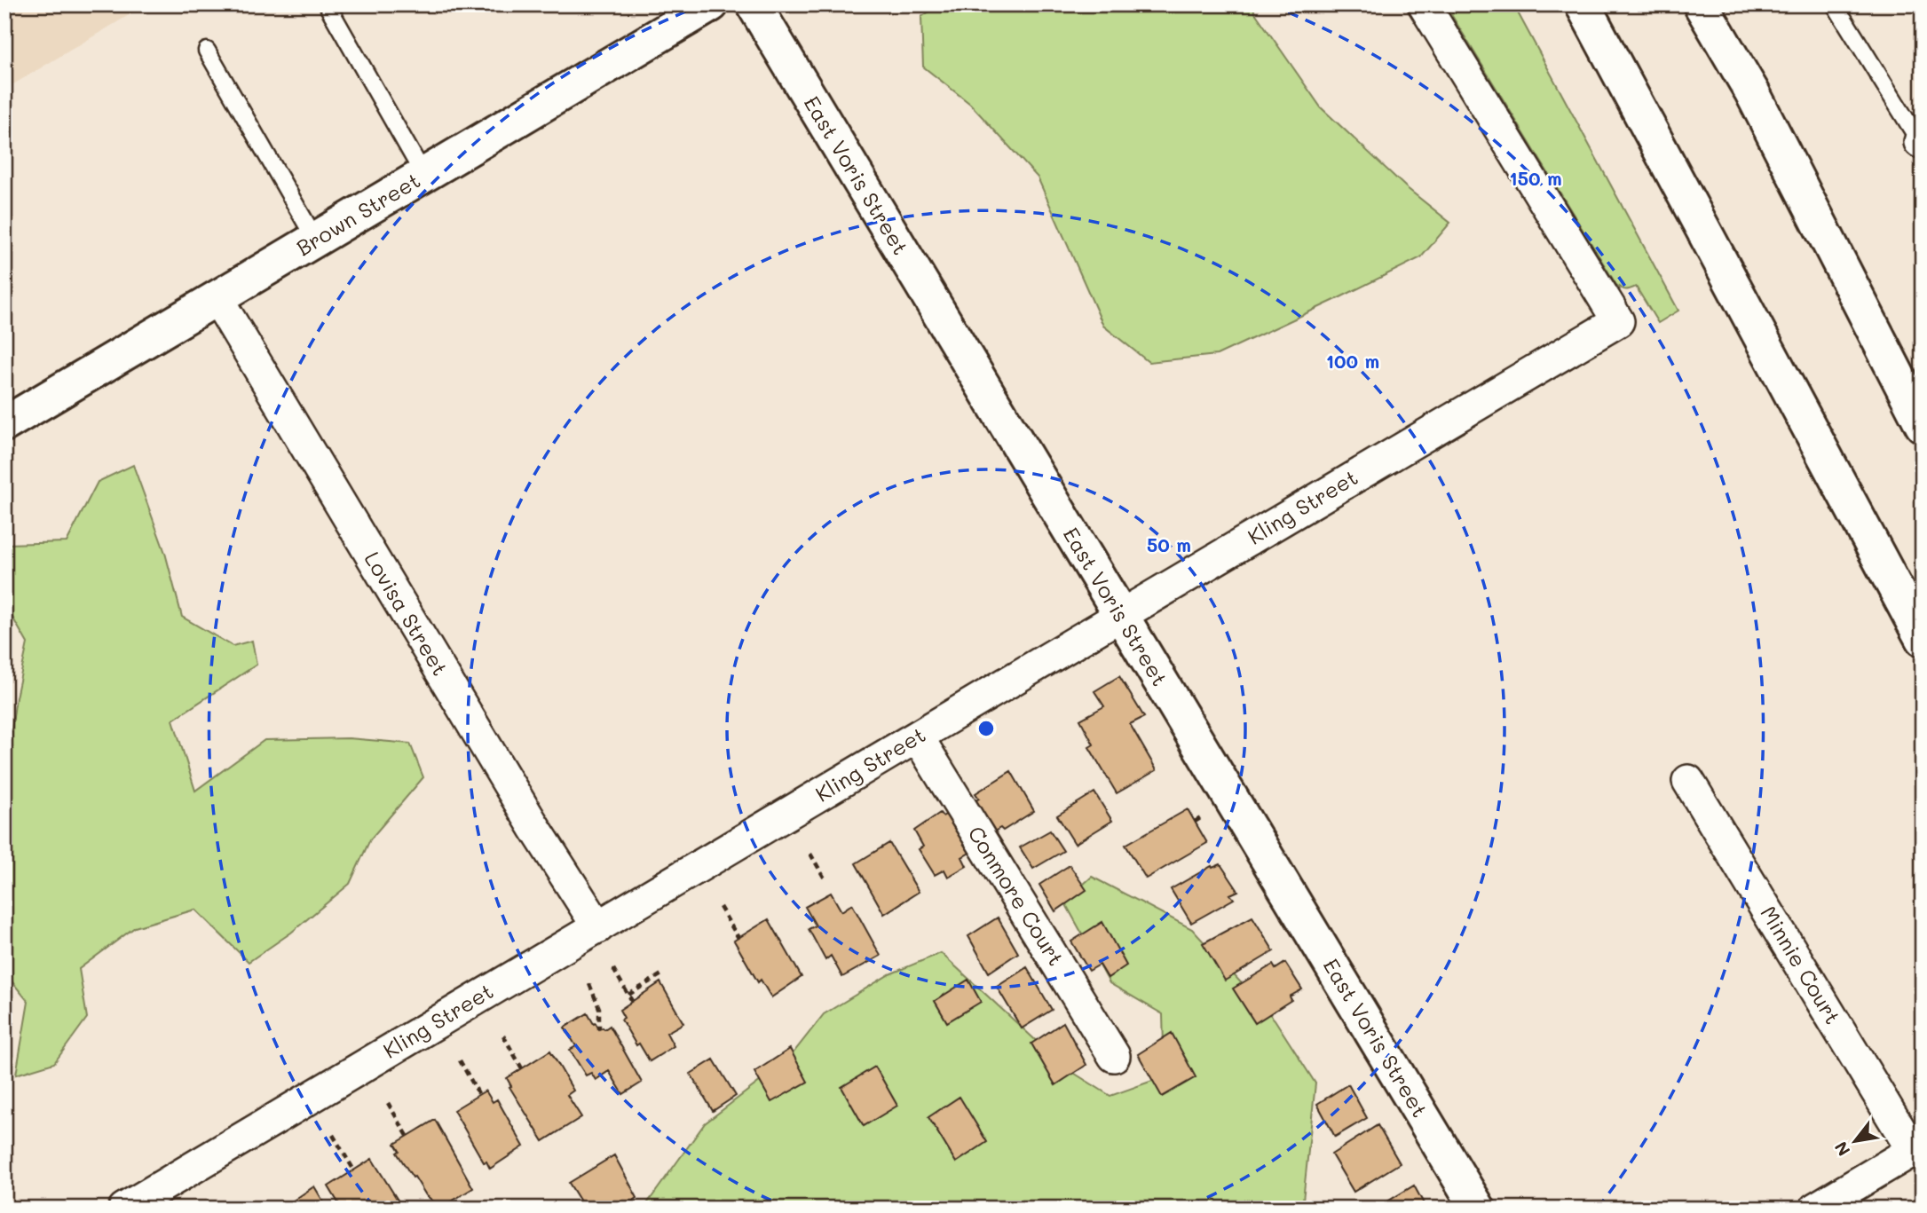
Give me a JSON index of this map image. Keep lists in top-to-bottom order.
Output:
{
  "streets": {
    "main road": ["East Voris Street", "Brown Street"],
    "street": [
      "Kling Street",
      "Lovisa Street",
      "Conmore Court",
      "Minnie Court"
    ]
  },
  "crossings": [
    ["East Voris Street", "Kling Street"],
    ["Brown Street", "Lovisa Street"],
    ["Kling Street", "Lovisa Street"],
    ["Kling Street", "Conmore Court"]
  ],
  "north": "bottom left",
  "rings": ["150 m", "100 m", "50 m"]
}
